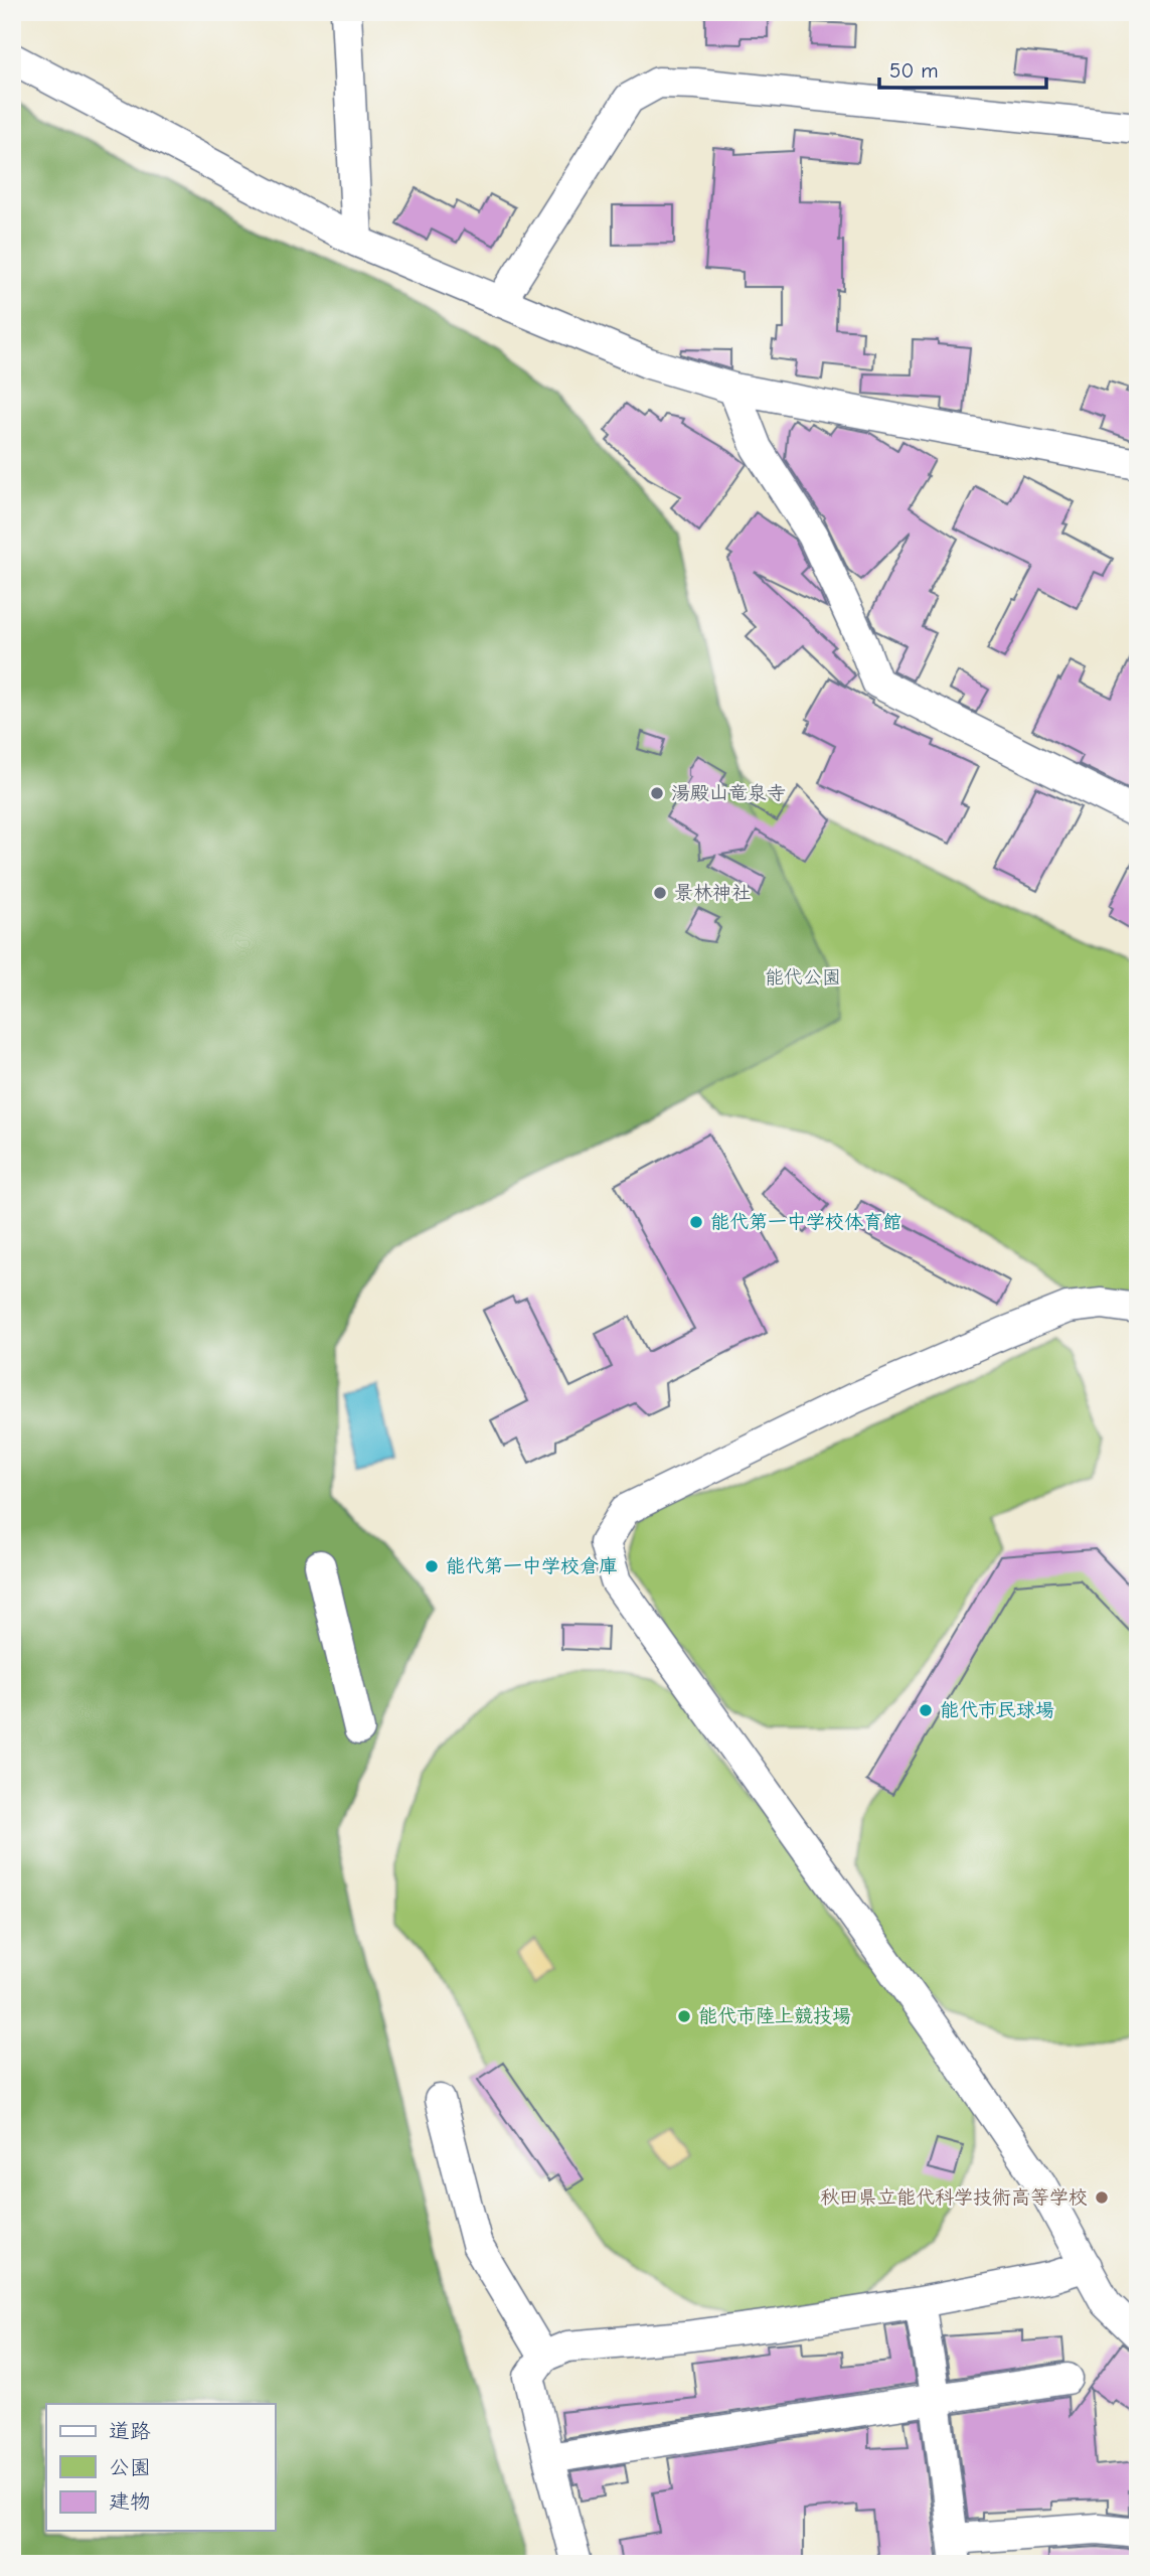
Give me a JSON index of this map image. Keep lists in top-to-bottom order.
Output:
{
  "parks": ["能代公園"],
  "places": [
    "湯殿山竜泉寺",
    "景林神社",
    "能代第一中学校体育館",
    "能代第一中学校倉庫",
    "能代市民球場",
    "能代市陸上競技場",
    "秋田県立能代科学技術高等学校"
  ],
  "legend": ["道路", "公園", "建物"],
  "scale_bar": "50 m"
}
